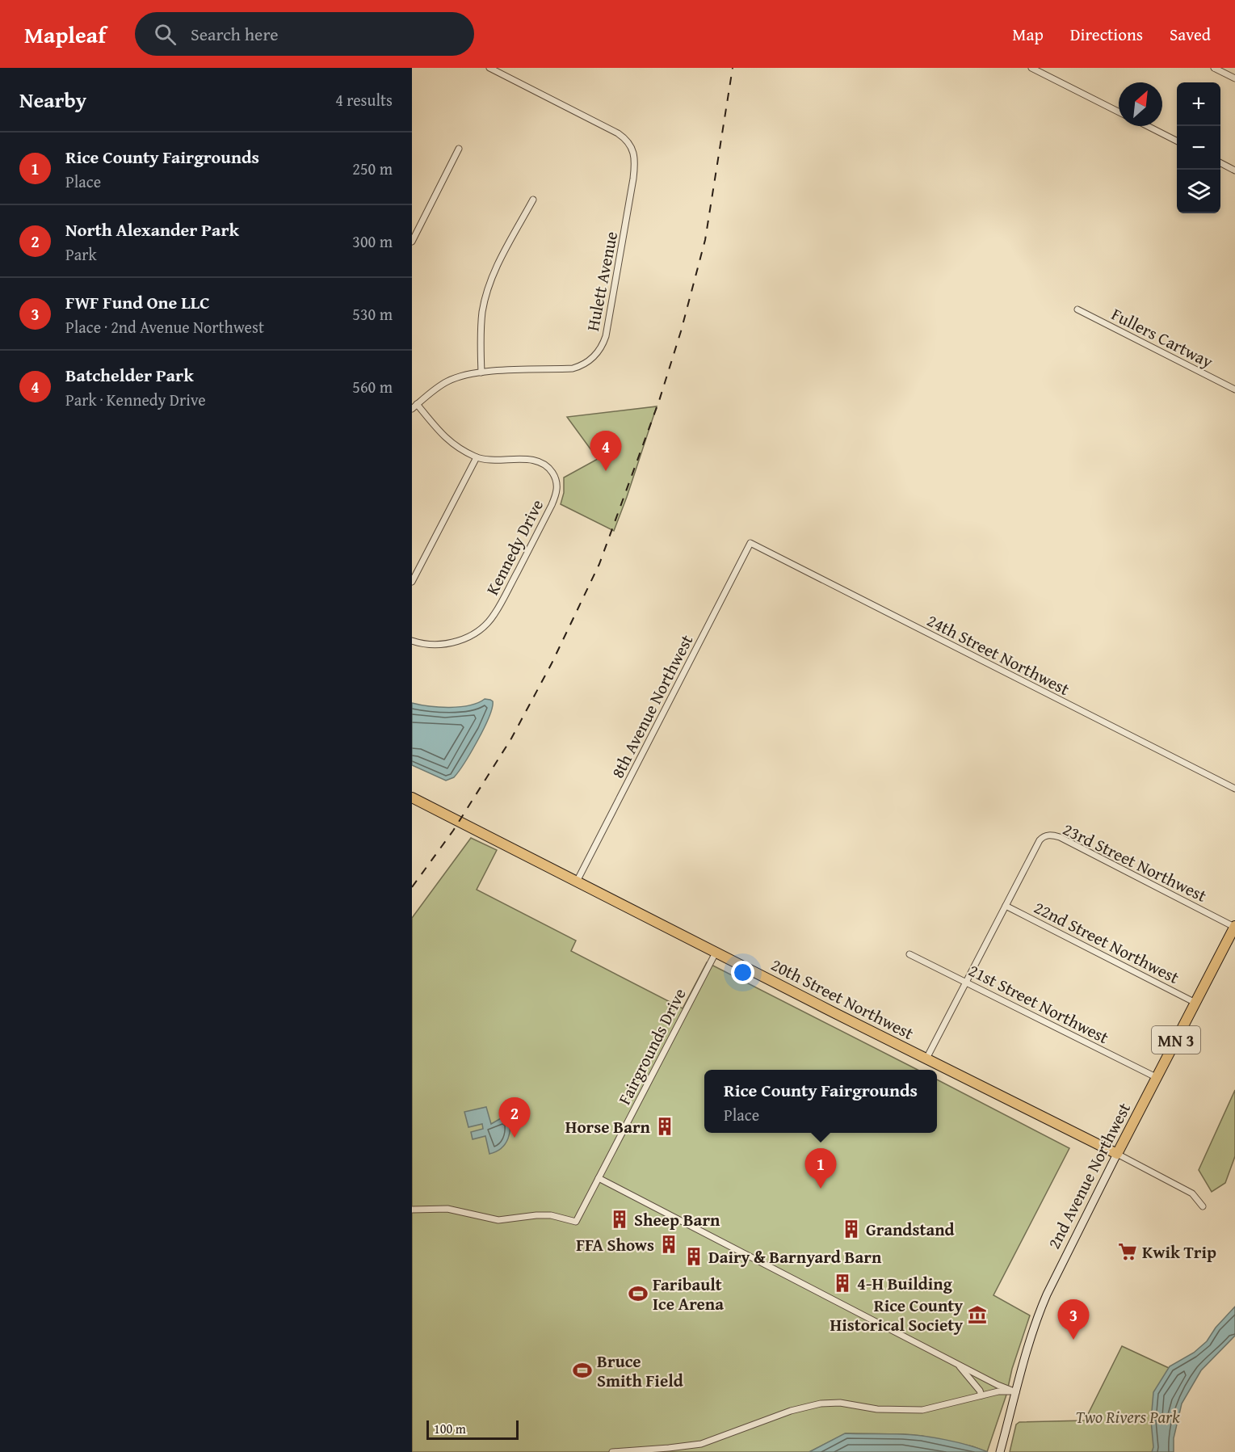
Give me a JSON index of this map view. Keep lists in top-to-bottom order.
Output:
{
  "streets": {
    "highway": ["20th Street Northwest", "MN 3", "2nd Avenue Northwest"],
    "street": [
      "Hulett Avenue",
      "Fullers Cartway",
      "Kennedy Drive",
      "24th Street Northwest",
      "8th Avenue Northwest",
      "23rd Street Northwest",
      "22nd Street Northwest",
      "21st Street Northwest",
      "Fairgrounds Drive"
    ]
  },
  "crossings": [
    ["Hulett Avenue", "Kennedy Drive"],
    ["24th Street Northwest", "8th Avenue Northwest"],
    ["8th Avenue Northwest", "20th Street Northwest"],
    ["23rd Street Northwest", "22nd Street Northwest"],
    ["23rd Street Northwest", "2nd Avenue Northwest"],
    ["22nd Street Northwest", "2nd Avenue Northwest"],
    ["20th Street Northwest", "Fairgrounds Drive"],
    ["20th Street Northwest", "2nd Avenue Northwest"],
    ["21st Street Northwest", "2nd Avenue Northwest"]
  ],
  "parks": ["Two Rivers Park"],
  "places": {
    "building": [
      "Horse Barn",
      "Sheep Barn",
      "Grandstand",
      "FFA Shows",
      "Dairy & Barnyard Barn",
      "4-H Building"
    ],
    "supermarket": ["Kwik Trip"],
    "sports": ["Faribault Ice Arena", "Bruce Smith Field"],
    "museum": ["Rice County Historical Society"]
  },
  "scale_bar": "100 m",
  "north": "top right",
  "page": {
    "header": "Mapleaf",
    "search": "Search here",
    "nav": ["Map", "Directions", "Saved"],
    "heading": ["Nearby", "4 results"],
    "map_buttons": ["+", "−"],
    "list": [
      {
        "mark": "1",
        "name": "Rice County Fairgrounds",
        "note": "Place",
        "value": "250 m"
      },
      {
        "mark": "2",
        "name": "North Alexander Park",
        "note": "Park",
        "value": "300 m"
      },
      {
        "mark": "3",
        "name": "FWF Fund One LLC",
        "note": "Place · 2nd Avenue Northwest",
        "value": "530 m"
      },
      {
        "mark": "4",
        "name": "Batchelder Park",
        "note": "Park · Kennedy Drive",
        "value": "560 m"
      }
    ],
    "pins": [
      "4",
      "2",
      "1",
      "3"
    ],
    "popup": ["Rice County Fairgrounds", "Place"],
    "scale": "100 m"
  }
}
